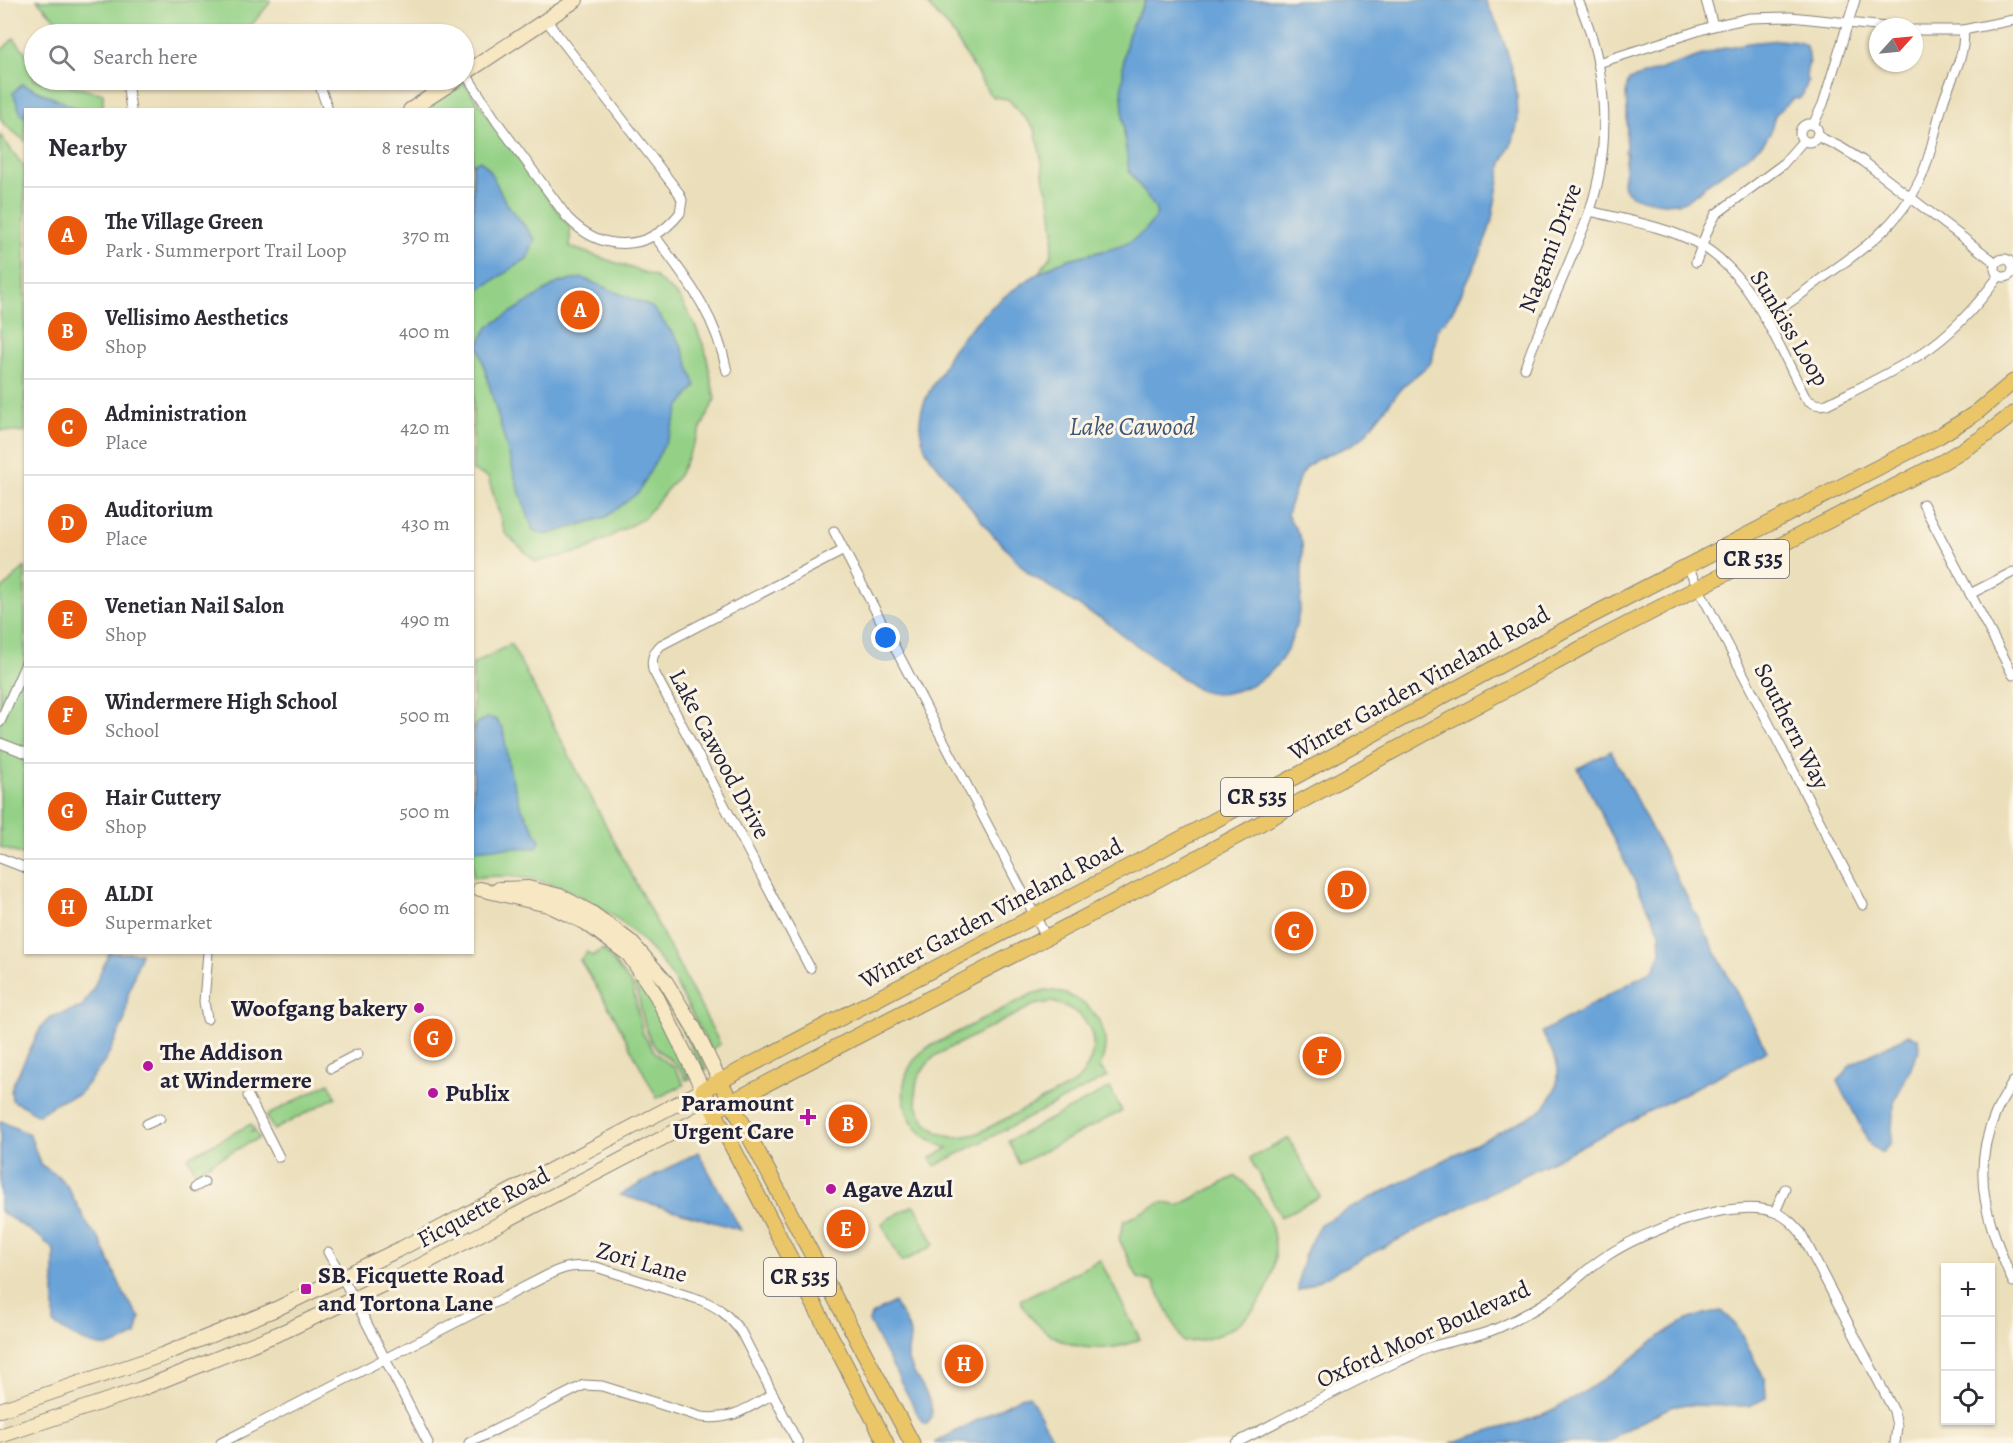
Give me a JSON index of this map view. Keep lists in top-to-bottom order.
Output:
{
  "streets": {
    "main road": ["CR 535", "Winter Garden Vineland Road", "Ficquette Road"],
    "street": [
      "Nagami Drive",
      "Sunkiss Loop",
      "Southern Way",
      "Lake Cawood Drive",
      "Zori Lane",
      "Oxford Moor Boulevard"
    ]
  },
  "crossings": [
    ["Nagami Drive", "Sunkiss Loop"],
    ["CR 535", "Winter Garden Vineland Road"],
    ["CR 535", "Ficquette Road"],
    ["Winter Garden Vineland Road", "Southern Way"],
    ["Winter Garden Vineland Road", "Ficquette Road"]
  ],
  "water": ["Lake Cawood"],
  "places": {
    "other": [
      "Woofgang bakery",
      "The Addison at Windermere",
      "Publix",
      "Agave Azul"
    ],
    "health": ["Paramount Urgent Care"],
    "transit": ["SB. Ficquette Road and Tortona Lane"]
  },
  "north": "top right",
  "page": {
    "search": "Search here",
    "heading": ["Nearby", "8 results"],
    "list": [
      {
        "mark": "A",
        "name": "The Village Green",
        "note": "Park · Summerport Trail Loop",
        "value": "370 m"
      },
      {
        "mark": "B",
        "name": "Vellisimo Aesthetics",
        "note": "Shop",
        "value": "400 m"
      },
      {
        "mark": "C",
        "name": "Administration",
        "note": "Place",
        "value": "420 m"
      },
      {
        "mark": "D",
        "name": "Auditorium",
        "note": "Place",
        "value": "430 m"
      },
      {
        "mark": "E",
        "name": "Venetian Nail Salon",
        "note": "Shop",
        "value": "490 m"
      },
      {
        "mark": "F",
        "name": "Windermere High School",
        "note": "School",
        "value": "500 m"
      },
      {
        "mark": "G",
        "name": "Hair Cuttery",
        "note": "Shop",
        "value": "500 m"
      },
      {
        "mark": "H",
        "name": "ALDI",
        "note": "Supermarket",
        "value": "600 m"
      }
    ],
    "pins": [
      "A",
      "D",
      "C",
      "G",
      "F",
      "B",
      "E",
      "H"
    ],
    "map_buttons": ["+", "−"]
  }
}
